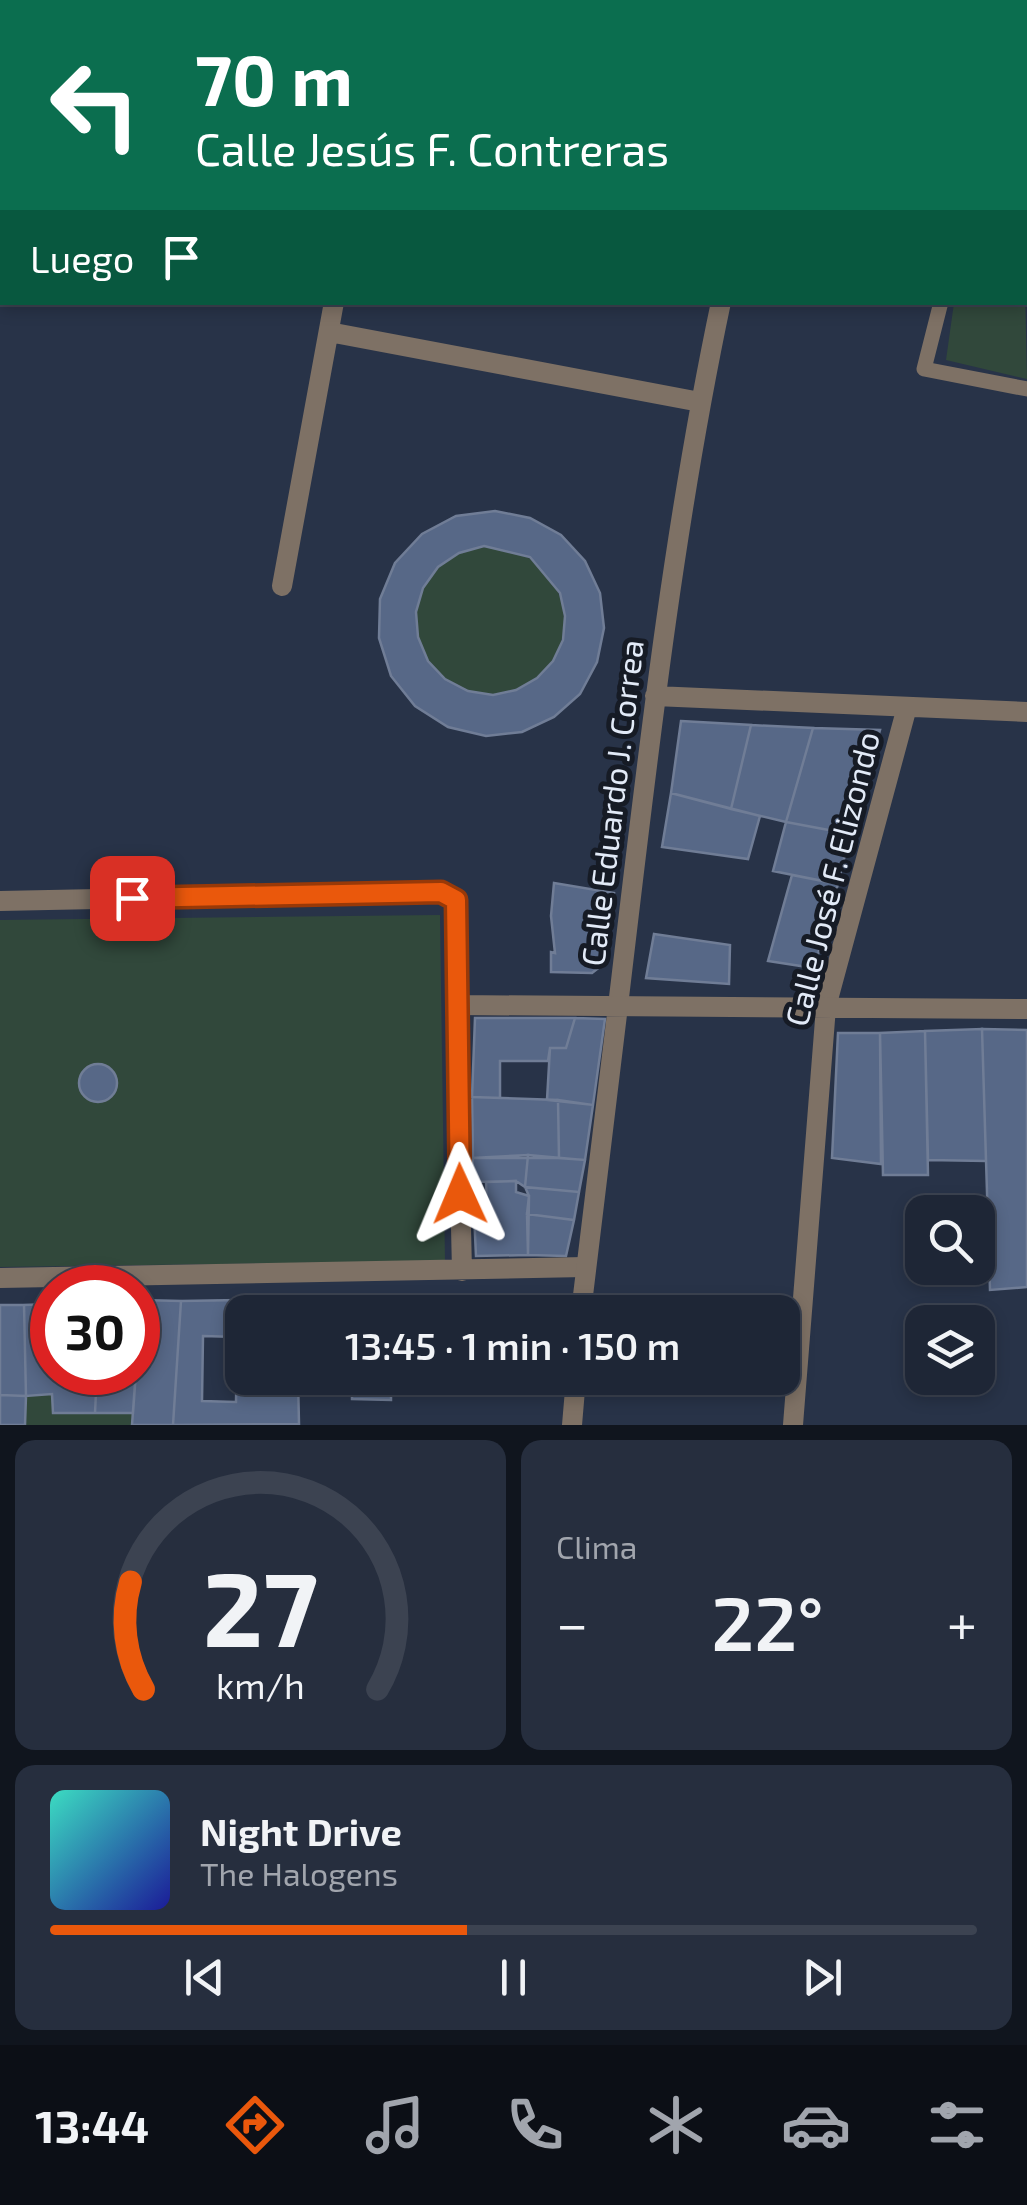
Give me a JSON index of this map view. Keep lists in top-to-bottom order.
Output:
{
  "streets": {
    "street": ["Calle Eduardo J. Correa", "Calle José F. Elizondo"]
  },
  "page": {
    "turn": ["70 m", "Calle Jesús F. Contreras"],
    "then": "Luego",
    "limit": "30",
    "trip": "13:45 · 1 min · 150 m",
    "tile": "Clima",
    "heat": ["−", "22°", "+"],
    "song": ["Night Drive", "The Halogens"],
    "tabs": "13:44",
    "gauge": ["27", "km/h"]
  }
}
